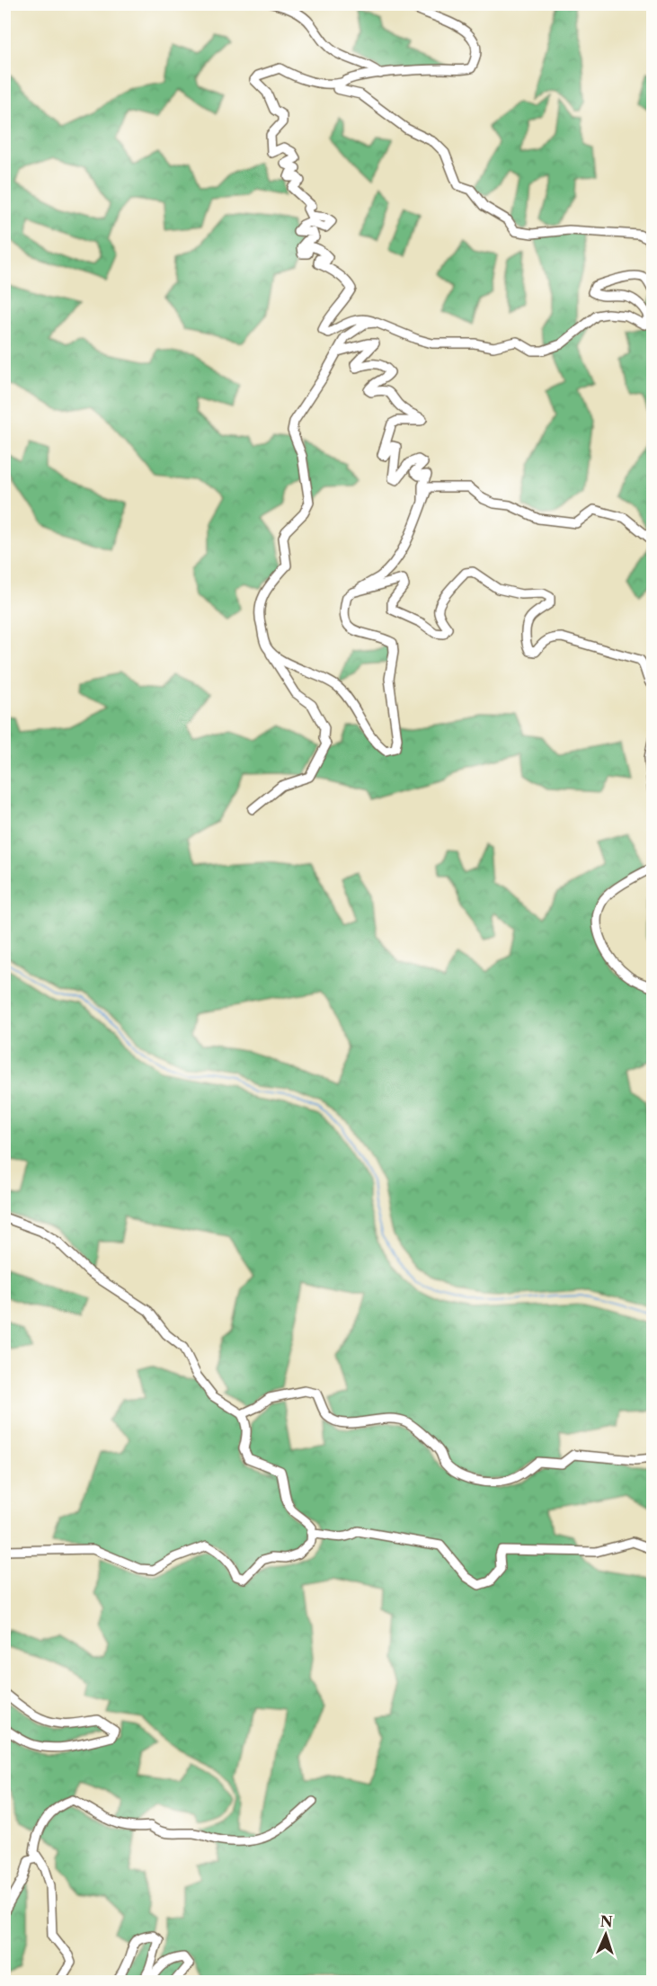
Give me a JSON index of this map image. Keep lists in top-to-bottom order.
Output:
{
  "north": "top"
}
